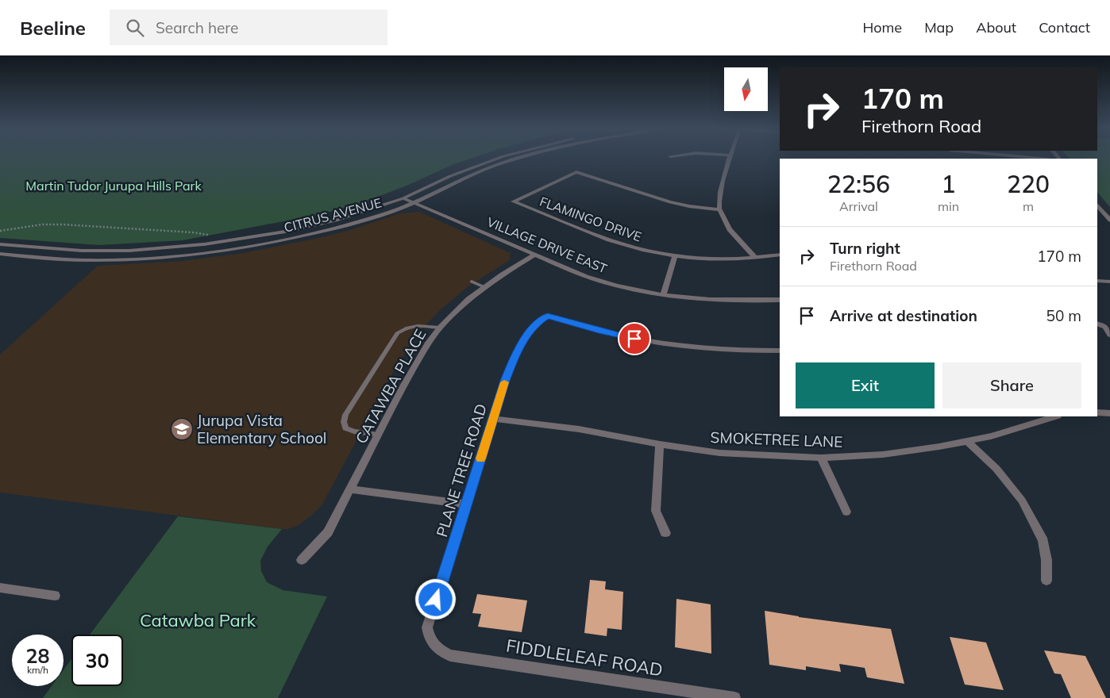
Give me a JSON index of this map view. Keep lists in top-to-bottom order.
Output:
{
  "streets": {
    "street": [
      "CITRUS AVENUE",
      "FLAMINGO DRIVE",
      "VILLAGE DRIVE EAST",
      "CATAWBA PLACE",
      "SMOKETREE LANE",
      "PLANE TREE ROAD",
      "FIDDLELEAF ROAD"
    ]
  },
  "crossings": [
    ["CITRUS AVENUE", "VILLAGE DRIVE EAST"],
    ["VILLAGE DRIVE EAST", "CATAWBA PLACE"],
    ["SMOKETREE LANE", "PLANE TREE ROAD"],
    ["PLANE TREE ROAD", "FIDDLELEAF ROAD"]
  ],
  "parks": ["Martin Tudor Jurupa Hills Park", "Catawba Park"],
  "places": {
    "school or university": ["Jurupa Vista Elementary School"]
  },
  "north": "bottom",
  "page": {
    "header": "Beeline",
    "search": "Search here",
    "nav": [
      "Home",
      "Map",
      "About",
      "Contact"
    ],
    "turn": ["170 m", "Firethorn Road"],
    "eta": [
      "22:56",
      "Arrival",
      "1",
      "min",
      "220",
      "m"
    ],
    "list": [
      {
        "name": "Turn right",
        "note": "Firethorn Road",
        "value": "170 m"
      },
      {
        "name": "Arrive at destination",
        "value": "50 m"
      }
    ],
    "buttons": ["Exit", "Share"],
    "speed": "28 km/h",
    "limit": "30"
  }
}
